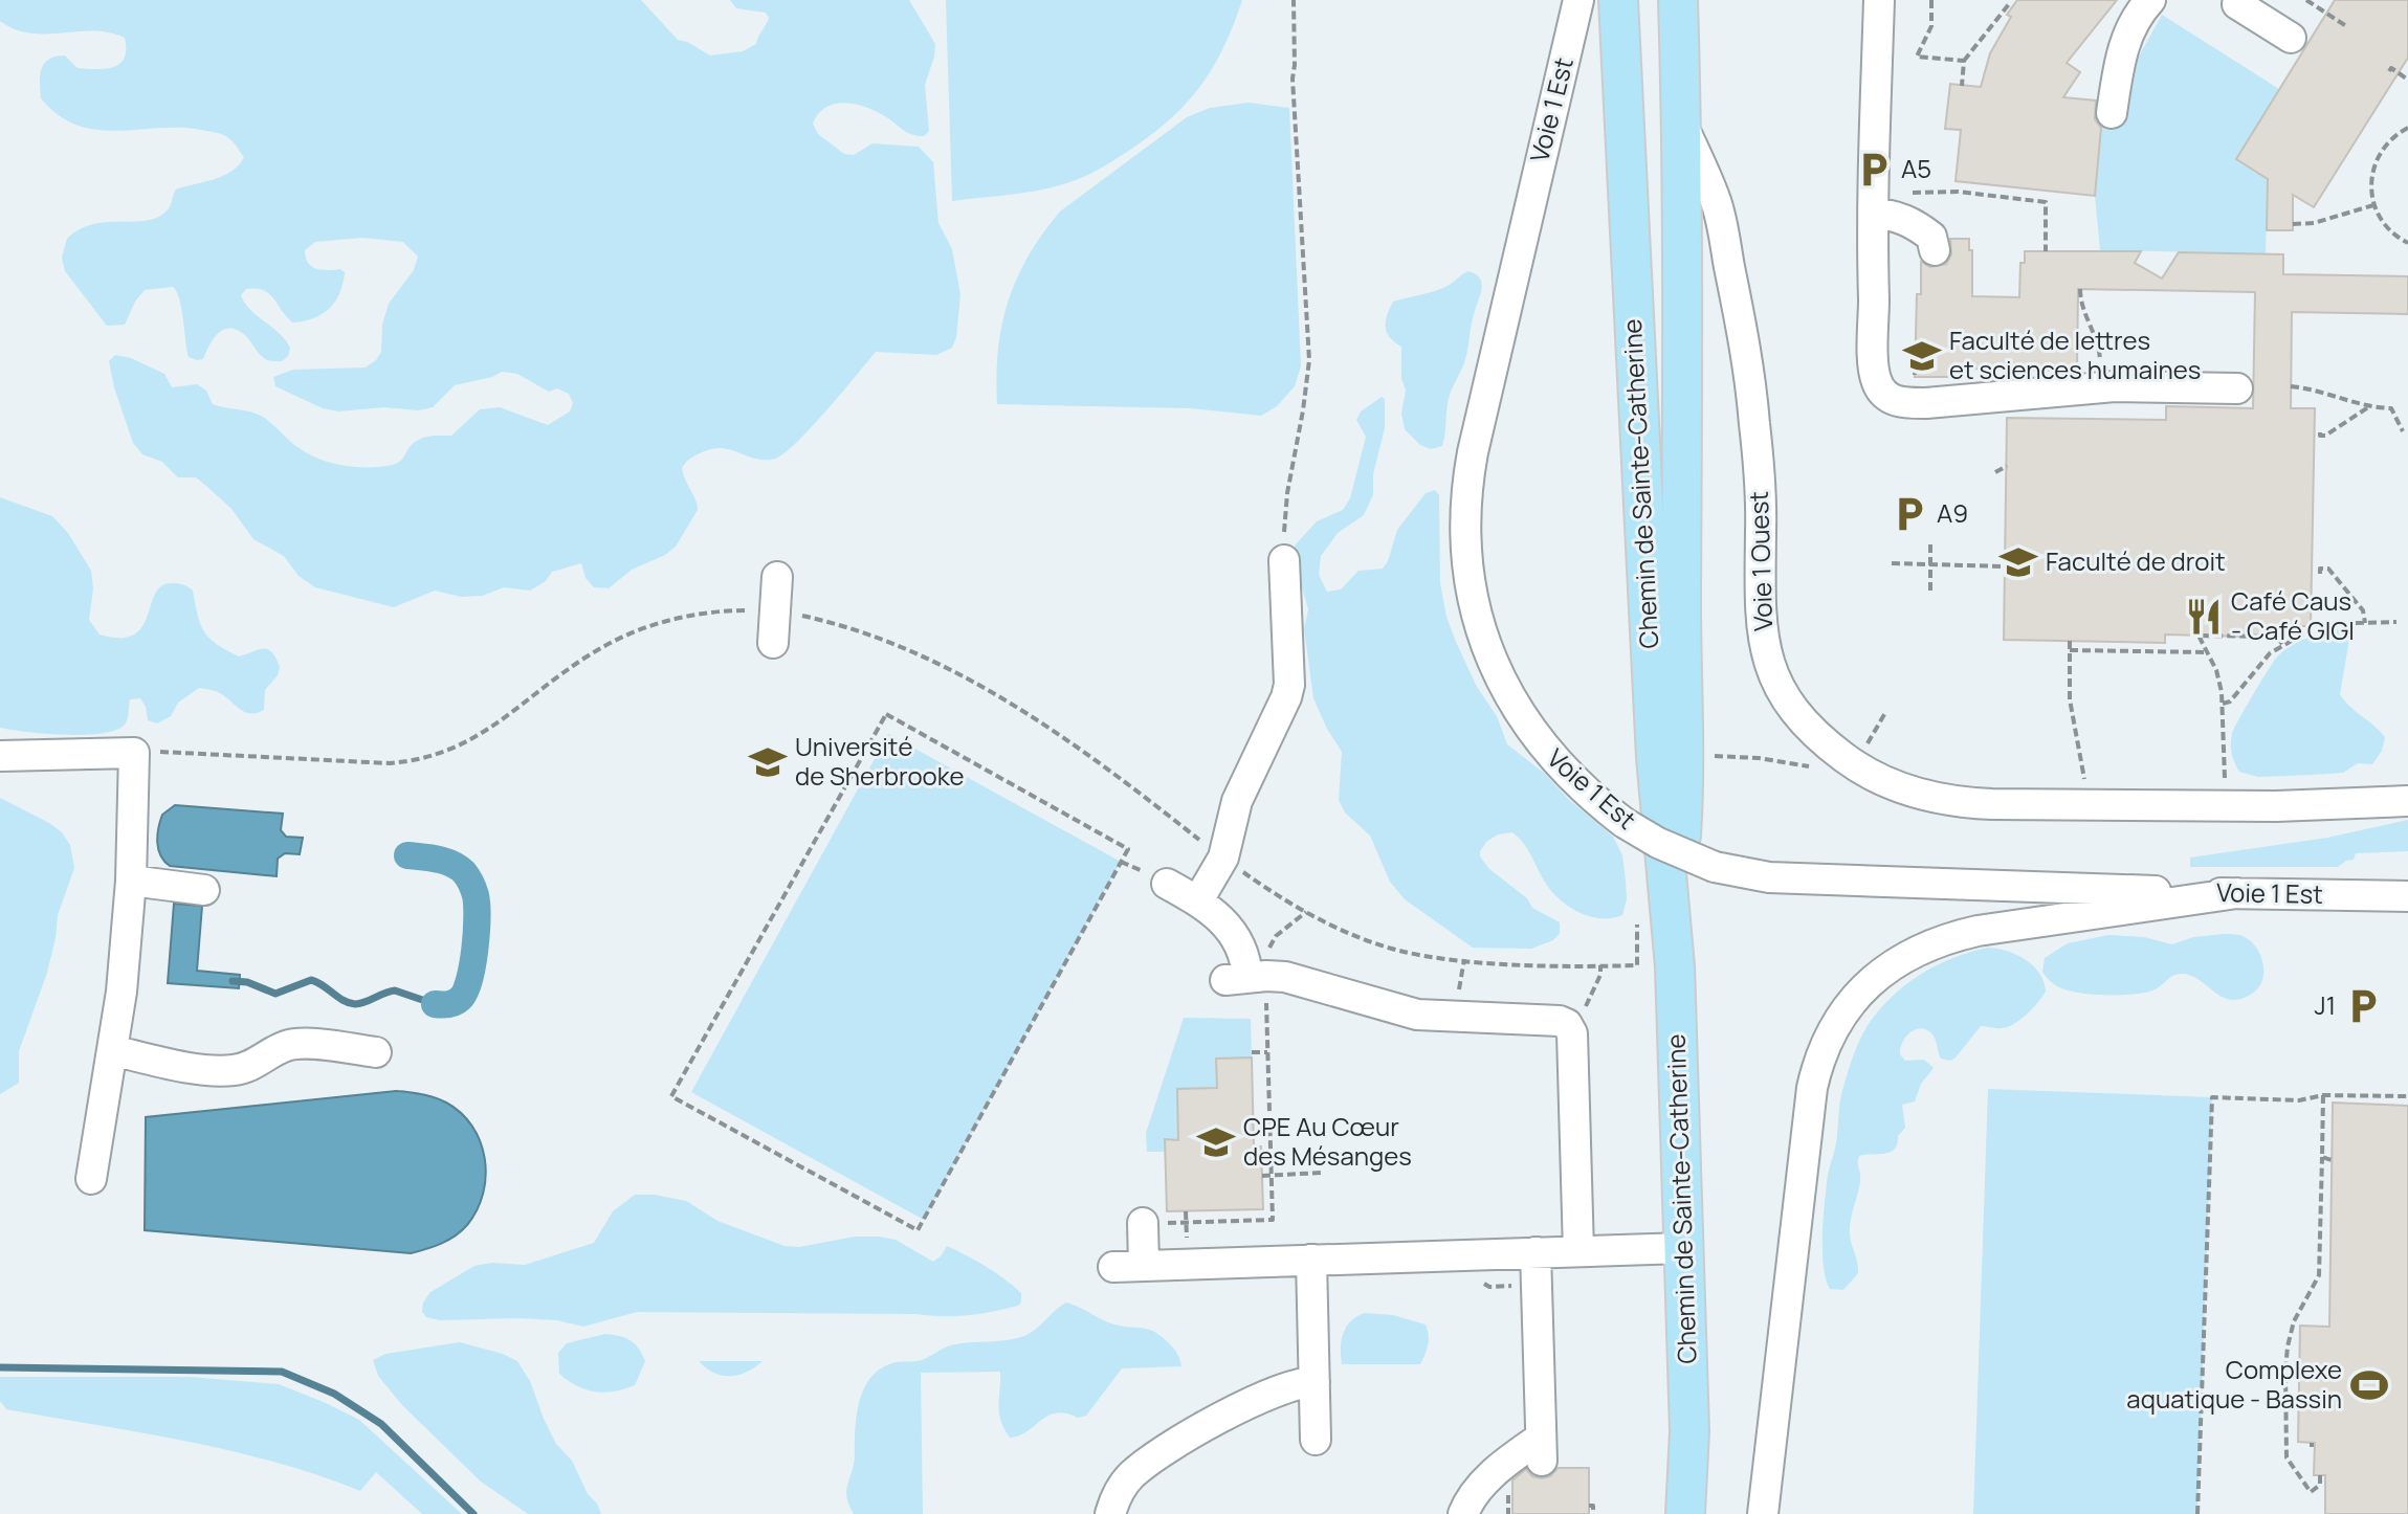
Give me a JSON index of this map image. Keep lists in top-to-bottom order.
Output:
{
  "streets": {
    "main road": ["Chemin de Sainte-Catherine"],
    "lane": ["Voie 1 Est", "Voie 1 Ouest"]
  },
  "crossings": [
    ["Chemin de Sainte-Catherine", "Voie 1 Ouest"]
  ],
  "places": {
    "parking": ["A5", "A9", "J1"],
    "school or university": [
      "Faculté de lettres et sciences humaines",
      "Faculté de droit",
      "Université de Sherbrooke",
      "CPE Au Cœur des Mésanges"
    ],
    "restaurant": ["Café Caus - Café GIGI"],
    "sports": ["Complexe aquatique - Bassin"]
  }
}
